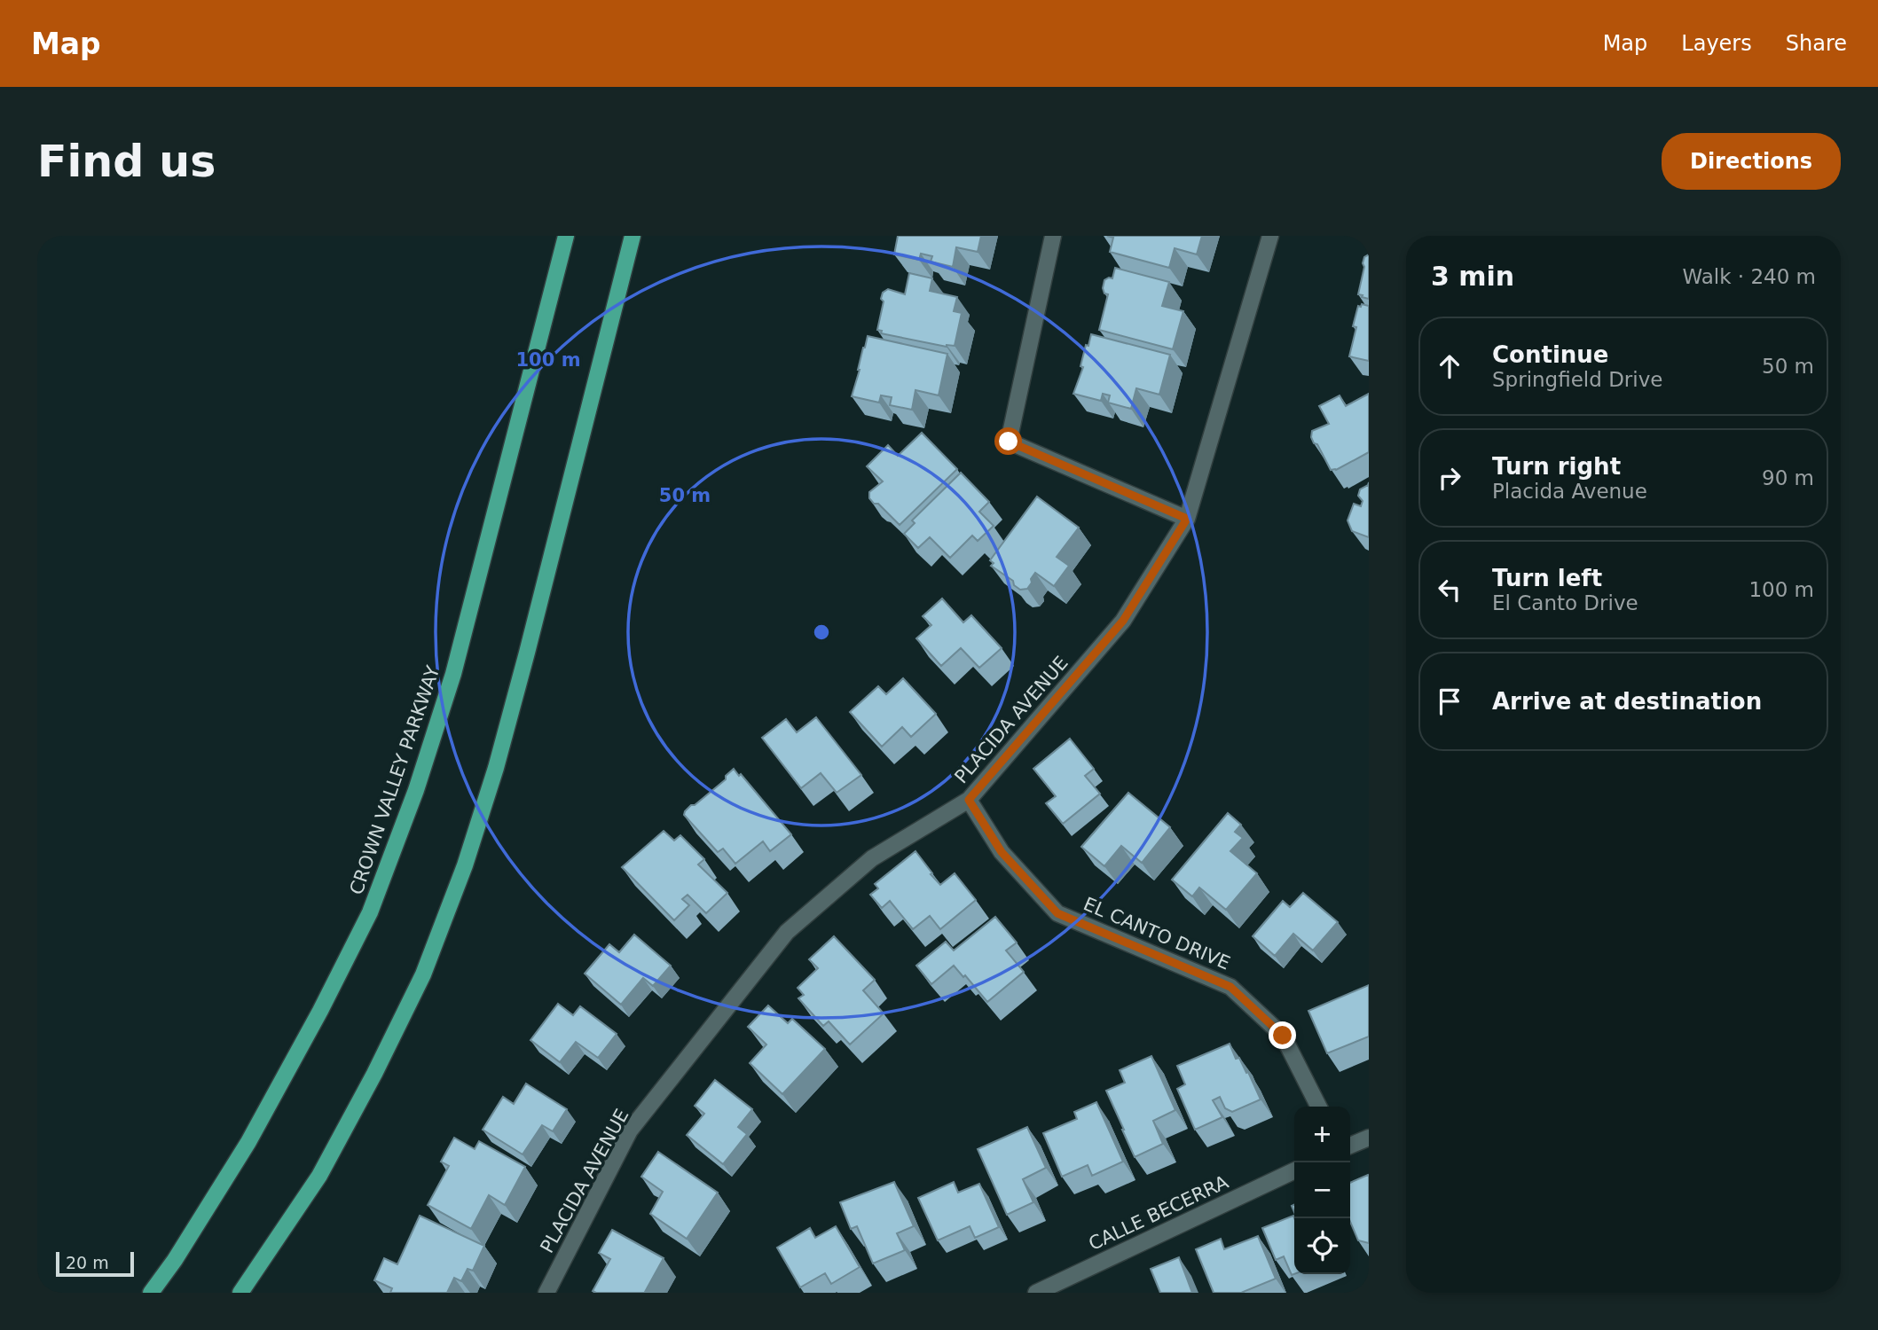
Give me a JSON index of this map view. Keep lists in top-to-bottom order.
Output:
{
  "streets": {
    "main road": ["CROWN VALLEY PARKWAY"],
    "street": ["PLACIDA AVENUE", "EL CANTO DRIVE", "CALLE BECERRA"]
  },
  "crossings": [
    ["PLACIDA AVENUE", "EL CANTO DRIVE"]
  ],
  "scale_bar": "20 m",
  "page": {
    "header": "Map",
    "nav": ["Map", "Layers", "Share"],
    "buttons": "Directions",
    "title": "Find us",
    "heading": ["3 min", "Walk · 240 m"],
    "list": [
      ["Continue", "Springfield Drive", "50 m"],
      ["Turn right", "Placida Avenue", "90 m"],
      ["Turn left", "El Canto Drive", "100 m"],
      "Arrive at destination"
    ],
    "map_buttons": ["+", "−"],
    "scale": "20 m"
  },
  "rings": ["100 m", "50 m"]
}
